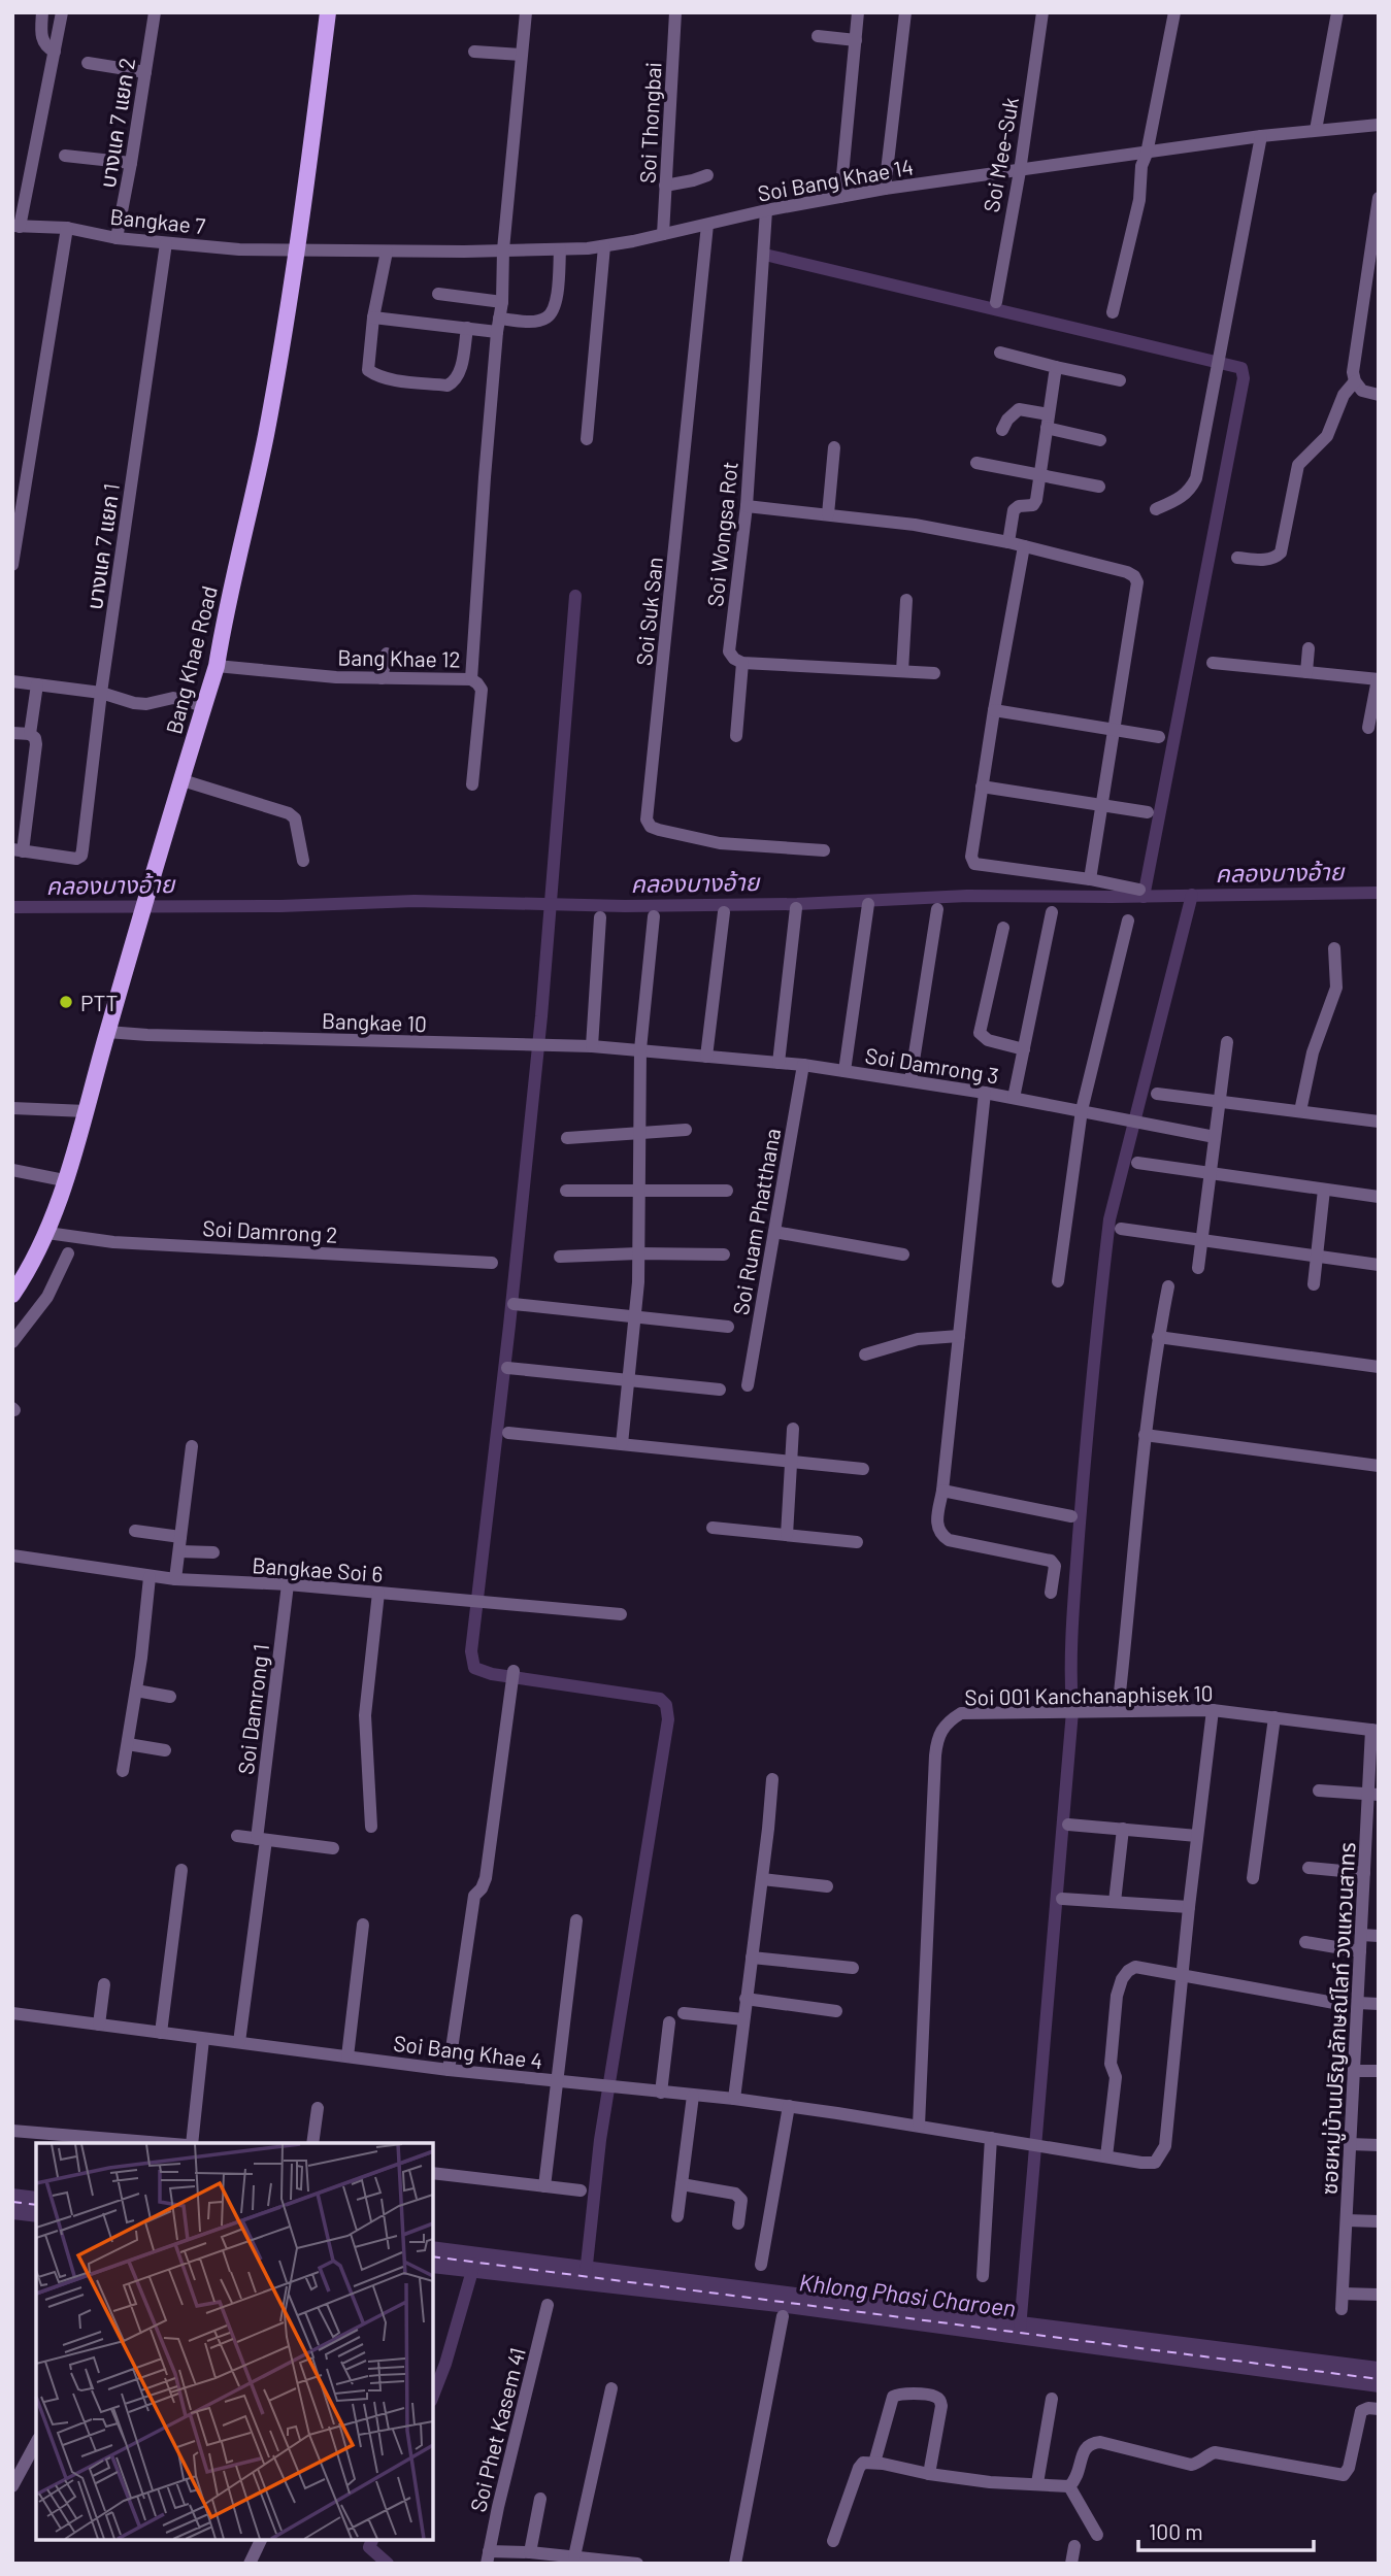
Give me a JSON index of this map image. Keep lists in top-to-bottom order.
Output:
{
  "streets": {
    "main road": ["Bang Khae Road"],
    "street": [
      "บางแค 7 แยก 2",
      "Soi Thongbai",
      "Soi Mee-Suk",
      "Soi Bang Khae 14",
      "Bangkae 7",
      "Soi Wongsa Rot",
      "บางแค 7 แยก 1",
      "Soi Suk San",
      "Bang Khae 12",
      "Bangkae 10",
      "Soi Damrong 3",
      "Soi Ruam Phatthana",
      "Soi Damrong 2",
      "Bangkae Soi 6",
      "Soi 001 Kanchanaphisek 10",
      "Soi Damrong 1",
      "ซอยหมู่บ้านปริญลักษณ์ไลท์ วงแหวนสาทร",
      "Soi Bang Khae 4",
      "Soi Phet Kasem 41"
    ]
  },
  "crossings": [
    ["บางแค 7 แยก 2", "Bangkae 7"],
    ["Soi Thongbai", "Soi Bang Khae 14"],
    ["Soi Mee-Suk", "Soi Bang Khae 14"],
    ["Soi Bang Khae 14", "Bangkae 7"],
    ["Soi Bang Khae 14", "Soi Wongsa Rot"],
    ["Soi Bang Khae 14", "Soi Suk San"],
    ["Soi Bang Khae 14", "Bang Khae Road"],
    ["Bangkae 7", "บางแค 7 แยก 1"],
    ["Bangkae 7", "Bang Khae Road"],
    ["Bang Khae 12", "Bang Khae Road"],
    ["Bang Khae Road", "Bangkae 10"],
    ["Bang Khae Road", "Soi Damrong 2"],
    ["Bangkae 10", "Soi Damrong 3"],
    ["Soi Damrong 3", "Soi Ruam Phatthana"],
    ["Bangkae Soi 6", "Soi Damrong 1"],
    ["Soi 001 Kanchanaphisek 10", "ซอยหมู่บ้านปริญลักษณ์ไลท์ วงแหวนสาทร"],
    ["Soi 001 Kanchanaphisek 10", "Soi Bang Khae 4"],
    ["Soi Damrong 1", "Soi Bang Khae 4"]
  ],
  "water": ["คลองบางอ้าย", "Khlong Phasi Charoen"],
  "places": ["PTT"],
  "scale_bar": "100 m"
}
